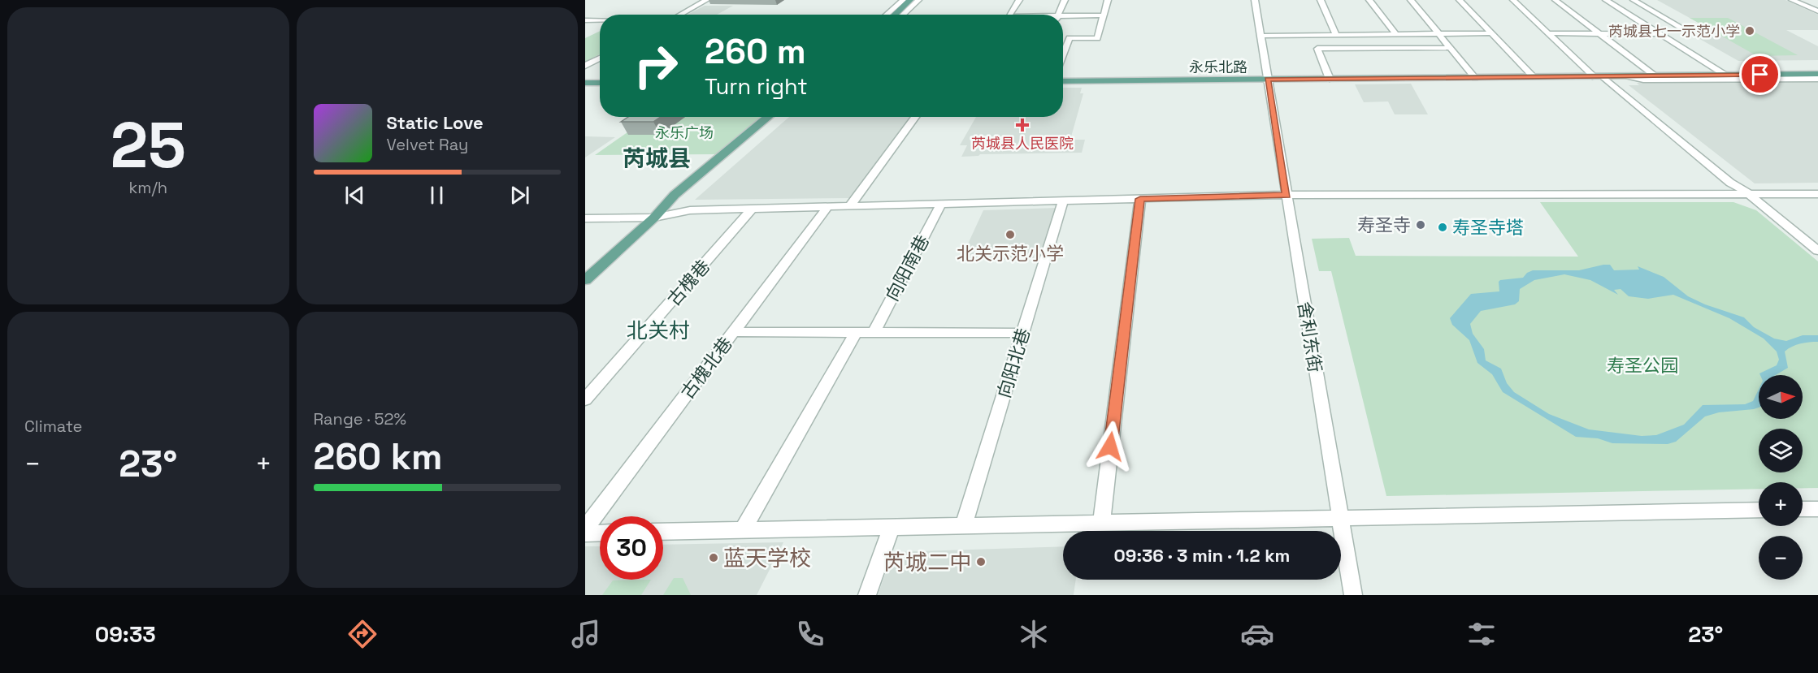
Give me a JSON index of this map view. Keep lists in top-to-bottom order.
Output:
{
  "streets": {
    "main road": ["永乐北路"],
    "street": [
      "向阳南巷",
      "古槐巷",
      "舍利东街",
      "向阳北巷",
      "古槐北巷"
    ]
  },
  "crossings": [
    ["永乐北路", "舍利东街"]
  ],
  "districts": ["芮城县", "北关村"],
  "parks": ["永乐广场", "寿圣公园"],
  "places": {
    "other": [
      "芮城县七一示范小学",
      "寿圣寺",
      "寿圣寺塔",
      "北关示范小学",
      "蓝天学校",
      "芮城二中"
    ],
    "health": ["芮城县人民医院"]
  },
  "north": "right",
  "page": {
    "tile": [
      ["25", "km/h"],
      "Climate",
      ["Range · 52%", "260 km"]
    ],
    "turn": ["260 m", "Turn right"],
    "song": ["Static Love", "Velvet Ray"],
    "map_buttons": ["+", "−"],
    "heat": ["−", "23°", "+"],
    "limit": "30",
    "trip": "09:36 · 3 min · 1.2 km",
    "tabs": ["09:33", "23°"]
  }
}
